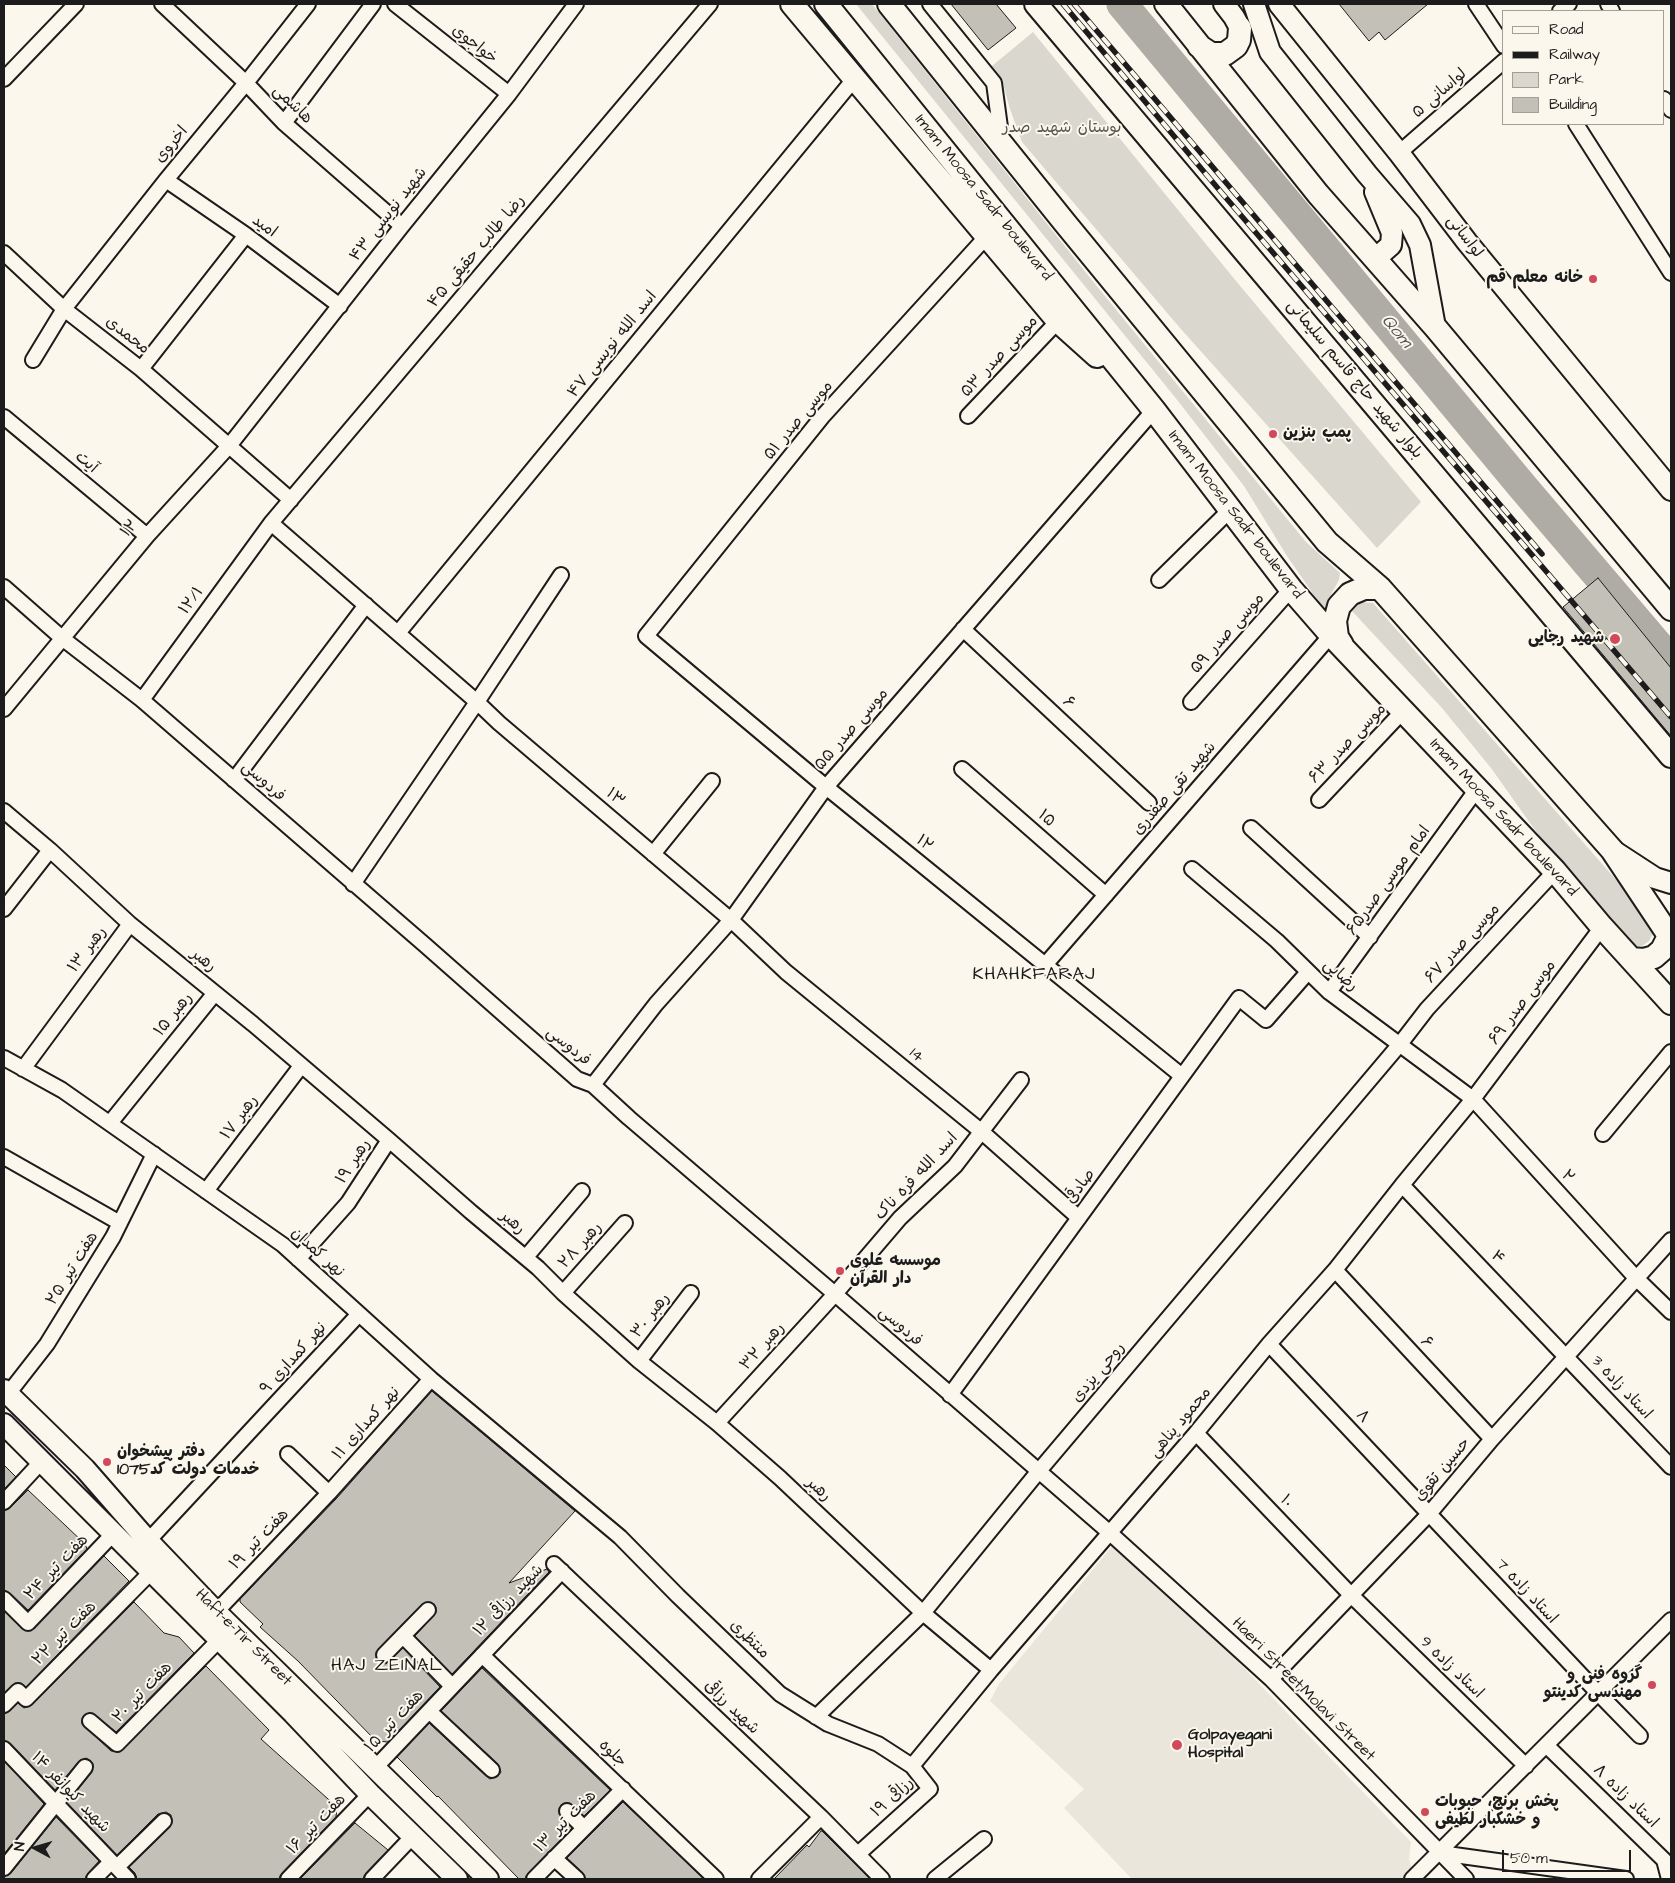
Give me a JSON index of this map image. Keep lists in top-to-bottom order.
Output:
{
  "streets": {
    "main road": [
      "Imam Moosa Sadr boulevard",
      "لواسانی",
      "بلوار شهید حاج قاسم سلیمانی",
      "Haft-e-Tir Street"
    ],
    "street": [
      "خواجوی",
      "لواسانی ۵",
      "هاشمی",
      "اخروی",
      "۴۳ شهید نویسی",
      "امید",
      "۴۵ رضا طالب حقیقی",
      "محمدی",
      "۴۷ اسد الله نویسی",
      "موسی صدر ۵۳",
      "موسی صدر ۵۱",
      "آیت",
      "۱۲",
      "۱۲/۱",
      "موسی صدر ۵۹",
      "۶",
      "موسی صدر ۵۵",
      "موسی صدر ۶۳",
      "فردوسی",
      "شهید تقی صفدری",
      "۱۳",
      "۱۵",
      "امام موسی صدر۶۵",
      "موسی صدر ۶۷",
      "رهبر ۱۳",
      "رهبر",
      "رضایی",
      "موسی صدر ۶۹",
      "رهبر ۱۵",
      "14",
      "رهبر ۱۷",
      "رهبر ۱۹",
      "اسد الله فره ناک",
      "۲",
      "صادقی",
      "رهبر ۲۸",
      "نهر کمدان",
      "۴",
      "هفت تیر ۲۵",
      "رهبر ۳۰",
      "رهبر ۳۲",
      "نهر کمداری ۹",
      "روحی یزدی",
      "استاد زاده 3",
      "۸",
      "محمود پناهی",
      "نهر کمداری ۱۱",
      "حسین تقوی",
      "۱۰",
      "هفت تیر ۱۹",
      "هفت تیر ۲۴",
      "استاد زاده 7",
      "شهید رزاقی ۱۲",
      "هفت تیر ۲۲",
      "منتظری",
      "استاد زاده 9",
      "Haeri Street;Molavi Street",
      "هفت تیر ۲۰",
      "شهید رزاقی",
      "هفت تیر ۱۵",
      "جلوه",
      "شهید کیوانفر ۱۴",
      "استاد زاده ۸",
      "رزاقی ۱۹",
      "هفت تیر ۱۳",
      "هفت تیر ۱۶"
    ]
  },
  "crossings": [
    ["خواجوی", "۴۳ شهید نویسی"],
    ["لواسانی ۵", "لواسانی"],
    ["هاشمی", "اخروی"],
    ["هاشمی", "۴۳ شهید نویسی"],
    ["اخروی", "امید"],
    ["اخروی", "محمدی"],
    ["Imam Moosa Sadr boulevard", "موسی صدر ۵۹"],
    ["Imam Moosa Sadr boulevard", "موسی صدر ۵۵"],
    ["Imam Moosa Sadr boulevard", "موسی صدر ۶۳"],
    ["Imam Moosa Sadr boulevard", "شهید تقی صفدری"],
    ["Imam Moosa Sadr boulevard", "امام موسی صدر۶۵"],
    ["Imam Moosa Sadr boulevard", "موسی صدر ۶۷"],
    ["Imam Moosa Sadr boulevard", "موسی صدر ۶۹"],
    ["۴۳ شهید نویسی", "امید"],
    ["۴۳ شهید نویسی", "محمدی"],
    ["۴۳ شهید نویسی", "۱۲"],
    ["۴۵ رضا طالب حقیقی", "محمدی"],
    ["۴۵ رضا طالب حقیقی", "۱۲/۱"],
    ["۴۵ رضا طالب حقیقی", "۱۳"],
    ["محمدی", "۱۲"],
    ["۴۷ اسد الله نویسی", "۱۳"],
    ["موسی صدر ۵۱", "۱۲"],
    ["آیت", "۱۲"],
    ["۱۲", "موسی صدر ۵۵"],
    ["۱۲", "فردوسی"],
    ["۱۲", "شهید تقی صفدری"],
    ["۱۲", "صادقی"],
    ["۱۲/۱", "فردوسی"],
    ["۱۲/۱", "۱۳"],
    ["۶", "موسی صدر ۵۵"],
    ["۶", "محمود پناهی"],
    ["۶", "حسین تقوی"],
    ["موسی صدر ۵۵", "فردوسی"],
    ["موسی صدر ۵۵", "۱۳"],
    ["موسی صدر ۵۵", "14"],
    ["فردوسی", "اسد الله فره ناک"],
    ["فردوسی", "صادقی"],
    ["فردوسی", "رهبر ۳۲"],
    ["فردوسی", "روحی یزدی"],
    ["فردوسی", "محمود پناهی"],
    ["فردوسی", "Haeri Street;Molavi Street"],
    ["شهید تقی صفدری", "۱۵"],
    ["۱۳", "14"],
    ["امام موسی صدر۶۵", "رضایی"],
    ["موسی صدر ۶۷", "رضایی"],
    ["موسی صدر ۶۷", "روحی یزدی"],
    ["رهبر ۱۳", "رهبر"],
    ["رهبر ۱۳", "نهر کمدان"],
    ["رهبر", "رهبر ۱۵"],
    ["رهبر", "رهبر ۱۷"],
    ["رهبر", "رهبر ۱۹"],
    ["رهبر", "رهبر ۲۸"],
    ["رهبر", "رهبر ۳۰"],
    ["رهبر", "رهبر ۳۲"],
    ["رهبر", "روحی یزدی"],
    ["رهبر", "محمود پناهی"],
    ["رضایی", "موسی صدر ۶۹"],
    ["رضایی", "۲"],
    ["رضایی", "صادقی"],
    ["رضایی", "روحی یزدی"],
    ["رضایی", "محمود پناهی"],
    ["موسی صدر ۶۹", "۲"],
    ["موسی صدر ۶۹", "محمود پناهی"],
    ["رهبر ۱۵", "نهر کمدان"],
    ["14", "اسد الله فره ناک"],
    ["14", "صادقی"],
    ["رهبر ۱۷", "نهر کمدان"],
    ["رهبر ۱۹", "نهر کمدان"],
    ["اسد الله فره ناک", "رهبر ۳۲"],
    ["۲", "محمود پناهی"],
    ["۲", "حسین تقوی"],
    ["نهر کمدان", "هفت تیر ۲۵"],
    ["نهر کمدان", "نهر کمداری ۹"],
    ["نهر کمدان", "نهر کمداری ۱۱"],
    ["نهر کمدان", "منتظری"],
    ["۴", "استاد زاده 3"],
    ["۴", "محمود پناهی"],
    ["۴", "حسین تقوی"],
    ["هفت تیر ۲۵", "Haft-e-Tir Street"],
    ["نهر کمداری ۹", "Haft-e-Tir Street"],
    ["روحی یزدی", "منتظری"],
    ["استاد زاده 3", "حسین تقوی"],
    ["۸", "محمود پناهی"],
    ["۸", "حسین تقوی"],
    ["۸", "استاد زاده 7"],
    ["محمود پناهی", "۱۰"],
    ["محمود پناهی", "منتظری"],
    ["محمود پناهی", "Haeri Street;Molavi Street"],
    ["محمود پناهی", "رزاقی ۱۹"],
    ["نهر کمداری ۱۱", "هفت تیر ۱۹"],
    ["حسین تقوی", "۱۰"],
    ["حسین تقوی", "استاد زاده 7"],
    ["حسین تقوی", "استاد زاده 9"],
    ["حسین تقوی", "Haeri Street;Molavi Street"],
    ["۱۰", "استاد زاده 9"],
    ["هفت تیر ۱۹", "Haft-e-Tir Street"],
    ["هفت تیر ۲۴", "Haft-e-Tir Street"],
    ["شهید رزاقی ۱۲", "شهید رزاقی"],
    ["شهید رزاقی ۱۲", "هفت تیر ۱۵"],
    ["شهید رزاقی ۱۲", "جلوه"],
    ["هفت تیر ۲۲", "Haft-e-Tir Street"],
    ["Haft-e-Tir Street", "هفت تیر ۲۰"],
    ["Haft-e-Tir Street", "هفت تیر ۱۵"],
    ["Haft-e-Tir Street", "هفت تیر ۱۶"],
    ["منتظری", "رزاقی ۱۹"],
    ["شهید رزاقی", "رزاقی ۱۹"],
    ["هفت تیر ۱۵", "جلوه"],
    ["جلوه", "هفت تیر ۱۳"]
  ],
  "districts": ["KHAHKFARAJ", "HAJ ZEINAL"],
  "water": ["Qom"],
  "parks": ["بوستان شهید صدر"],
  "places": [
    "خانه معلم قم",
    "پمپ بنزین",
    "شهید رجایی",
    "موسسه علوی دار القرآن",
    "دفتر پیشخوان خدمات دولت کد1075",
    "گروه فنی و مهندسی کدینتو",
    "Golpayegani Hospital",
    "پخش برنج، حبوبات و خشکبار لطیفی"
  ],
  "legend": [
    "Road",
    "Railway",
    "Park",
    "Building"
  ],
  "scale_bar": "50 m",
  "north": "left"
}
